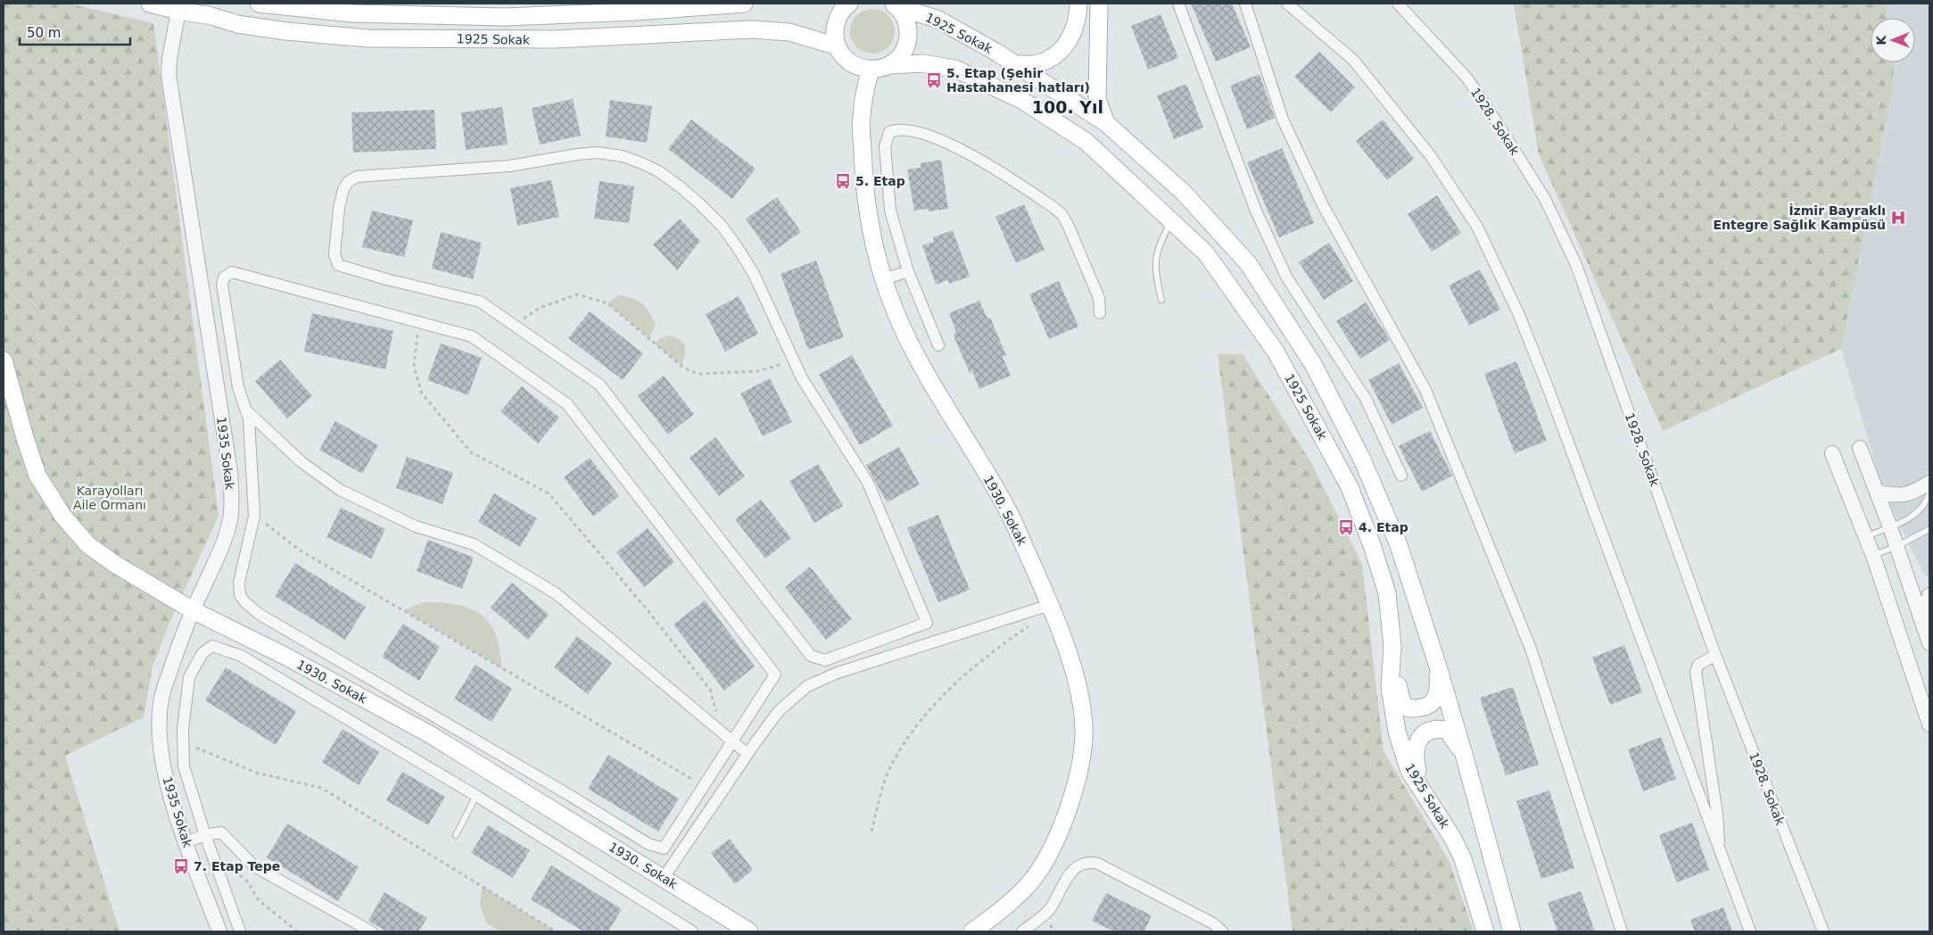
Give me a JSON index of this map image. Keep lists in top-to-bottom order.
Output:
{
  "streets": {
    "main road": ["1925 Sokak", "1930. Sokak"],
    "street": ["1928. Sokak", "1935 Sokak"]
  },
  "crossings": [
    ["1925 Sokak", "1935 Sokak"],
    ["1925 Sokak", "1930. Sokak"],
    ["1935 Sokak", "1930. Sokak"]
  ],
  "districts": ["100. Yıl"],
  "parks": ["Karayolları Aile Ormanı"],
  "places": {
    "bus stop": [
      "5. Etap (Şehir Hastahanesi hatları)",
      "5. Etap",
      "4. Etap",
      "7. Etap Tepe"
    ],
    "hospital": ["İzmir Bayraklı Entegre Sağlık Kampüsü"]
  },
  "scale_bar": "50 m",
  "north": "left"
}
